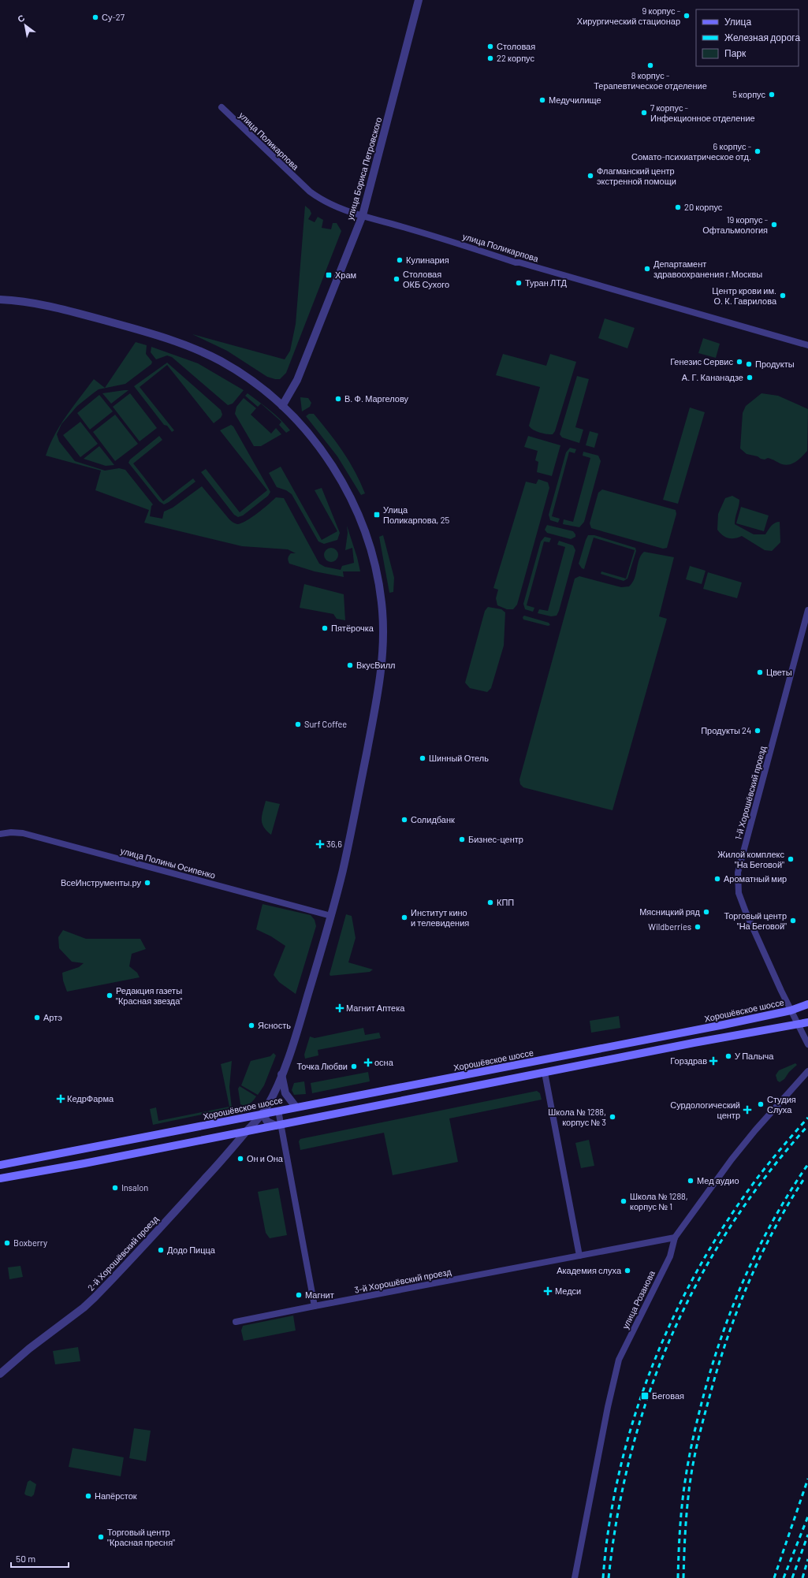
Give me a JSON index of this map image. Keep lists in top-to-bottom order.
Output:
{
  "streets": {
    "main road": ["Хорошёвское шоссе"],
    "street": [
      "улица Поликарпова",
      "улица Бориса Петровского",
      "1-й Хорошёвский проезд",
      "улица Полины Осипенко",
      "2-й Хорошёвский проезд",
      "3-й Хорошёвский проезд",
      "улица Розанова"
    ]
  },
  "crossings": [
    ["улица Поликарпова", "улица Бориса Петровского"],
    ["улица Бориса Петровского", "2-й Хорошёвский проезд"],
    ["1-й Хорошёвский проезд", "Хорошёвское шоссе"],
    ["улица Полины Осипенко", "2-й Хорошёвский проезд"],
    ["Хорошёвское шоссе", "2-й Хорошёвский проезд"],
    ["3-й Хорошёвский проезд", "улица Розанова"]
  ],
  "places": {
    "other": [
      "9 корпус - Хирургический стационар",
      "Су-27",
      "Столовая",
      "22 корпус",
      "8 корпус - Терапевтическое отделение",
      "5 корпус",
      "Медучилище",
      "7 корпус - Инфекционное отделение",
      "6 корпус - Сомато-психиатрическое отд.",
      "Флагманский центр экстренной помощи",
      "20 корпус",
      "19 корпус - Офтальмология",
      "Кулинария",
      "Департамент здравоохранения г.Москвы",
      "Столовая ОКБ Сухого",
      "Туран ЛТД",
      "Центр крови им. О. К. Гаврилова",
      "Генезис Сервис",
      "Продукты",
      "А. Г. Кананадзе",
      "В. Ф. Маргелову",
      "Пятёрочка",
      "ВкусВилл",
      "Цветы",
      "Surf Coffee",
      "Продукты 24",
      "Шинный Отель",
      "Солидбанк",
      "Бизнес-центр",
      "Жилой комплекс \"На Беговой\"",
      "Ароматный мир",
      "ВсеИнструменты.ру",
      "КПП",
      "Мясницкий ряд",
      "Институт кино и телевидения",
      "Торговый центр \"На Беговой\"",
      "Wildberries",
      "Редакция газеты \"Красная звезда\"",
      "Артэ",
      "Ясность",
      "У Палыча",
      "Точка Любви",
      "Студия Слуха",
      "Школа № 1288, корпус № 3",
      "Он и Она",
      "Мед аудио",
      "Insalon",
      "Школа № 1288, корпус № 1",
      "Boxberry",
      "Додо Пицца",
      "Академия слуха",
      "Магнит",
      "Напёрсток",
      "Торговый центр \"Красная пресня\""
    ],
    "transit": ["Храм", "Улица Поликарпова, 25", "Беговая"],
    "health": [
      "36,6",
      "Магнит Аптека",
      "Горздрав",
      "осна",
      "КедрФарма",
      "Сурдологический центр",
      "Медси"
    ]
  },
  "legend": ["Улица", "Железная дорога", "Парк"],
  "scale_bar": "50 m",
  "north": "top left"
}
